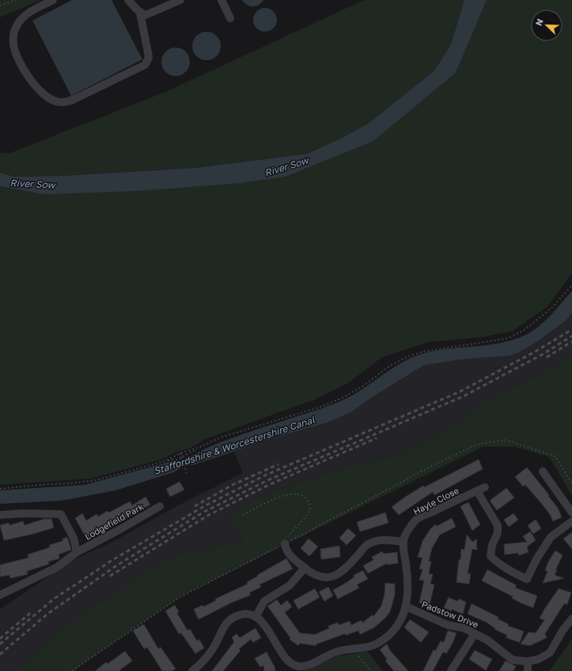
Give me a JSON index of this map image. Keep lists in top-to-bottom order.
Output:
{
  "streets": {
    "street": ["Hayle Close", "Lodgefield Park", "Padstow Drive"]
  },
  "water": ["River Sow", "Staffordshire & Worcestershire Canal"],
  "north": "top left"
}
